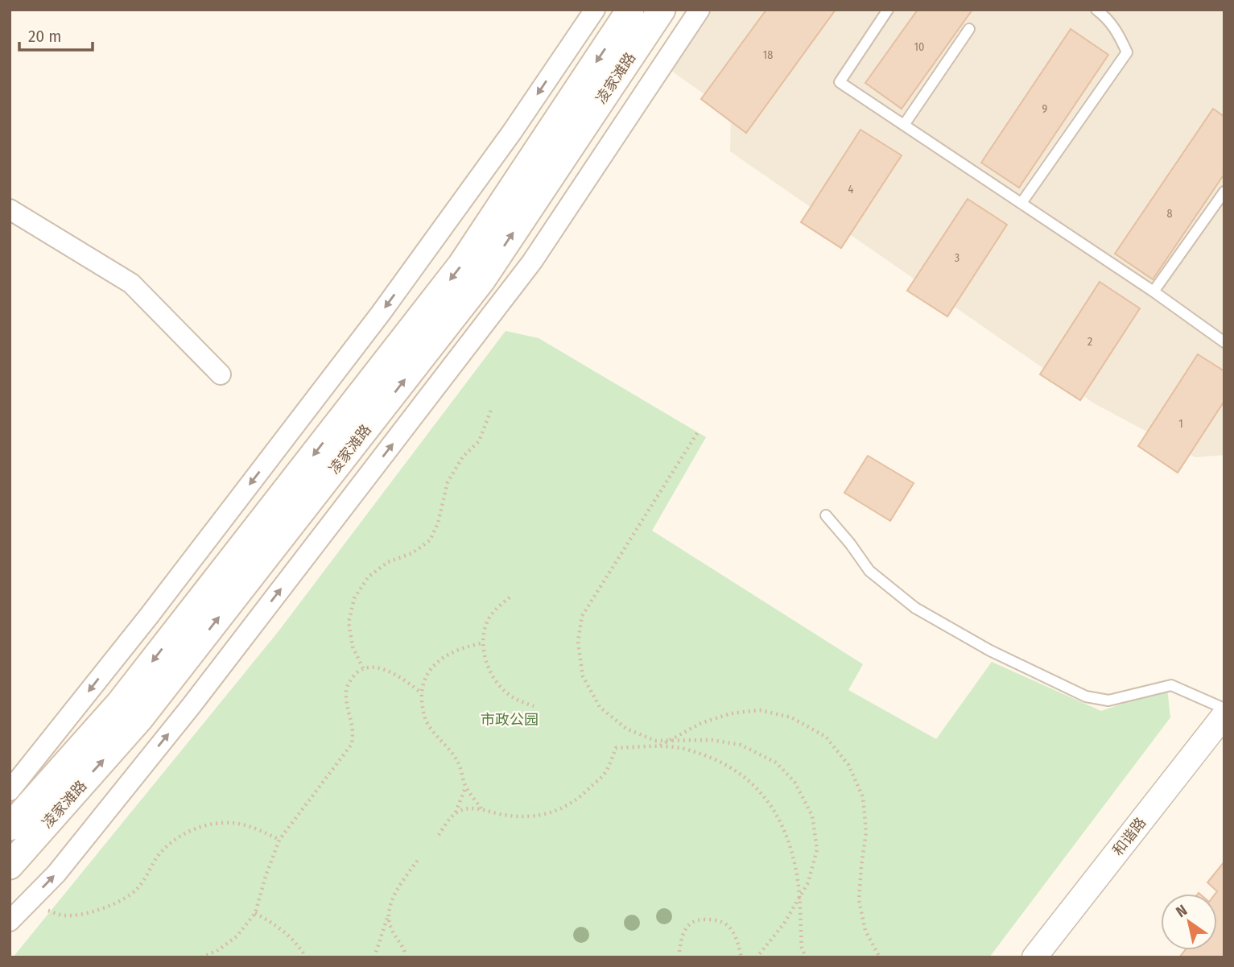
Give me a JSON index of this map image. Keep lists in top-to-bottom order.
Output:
{
  "streets": {
    "main road": ["凌家滩路"],
    "street": ["和谐路"]
  },
  "parks": ["市政公园"],
  "house_numbers": [
    "10",
    "18",
    "9",
    "4",
    "8",
    "3",
    "2",
    "1"
  ],
  "scale_bar": "20 m",
  "north": "top left"
}
